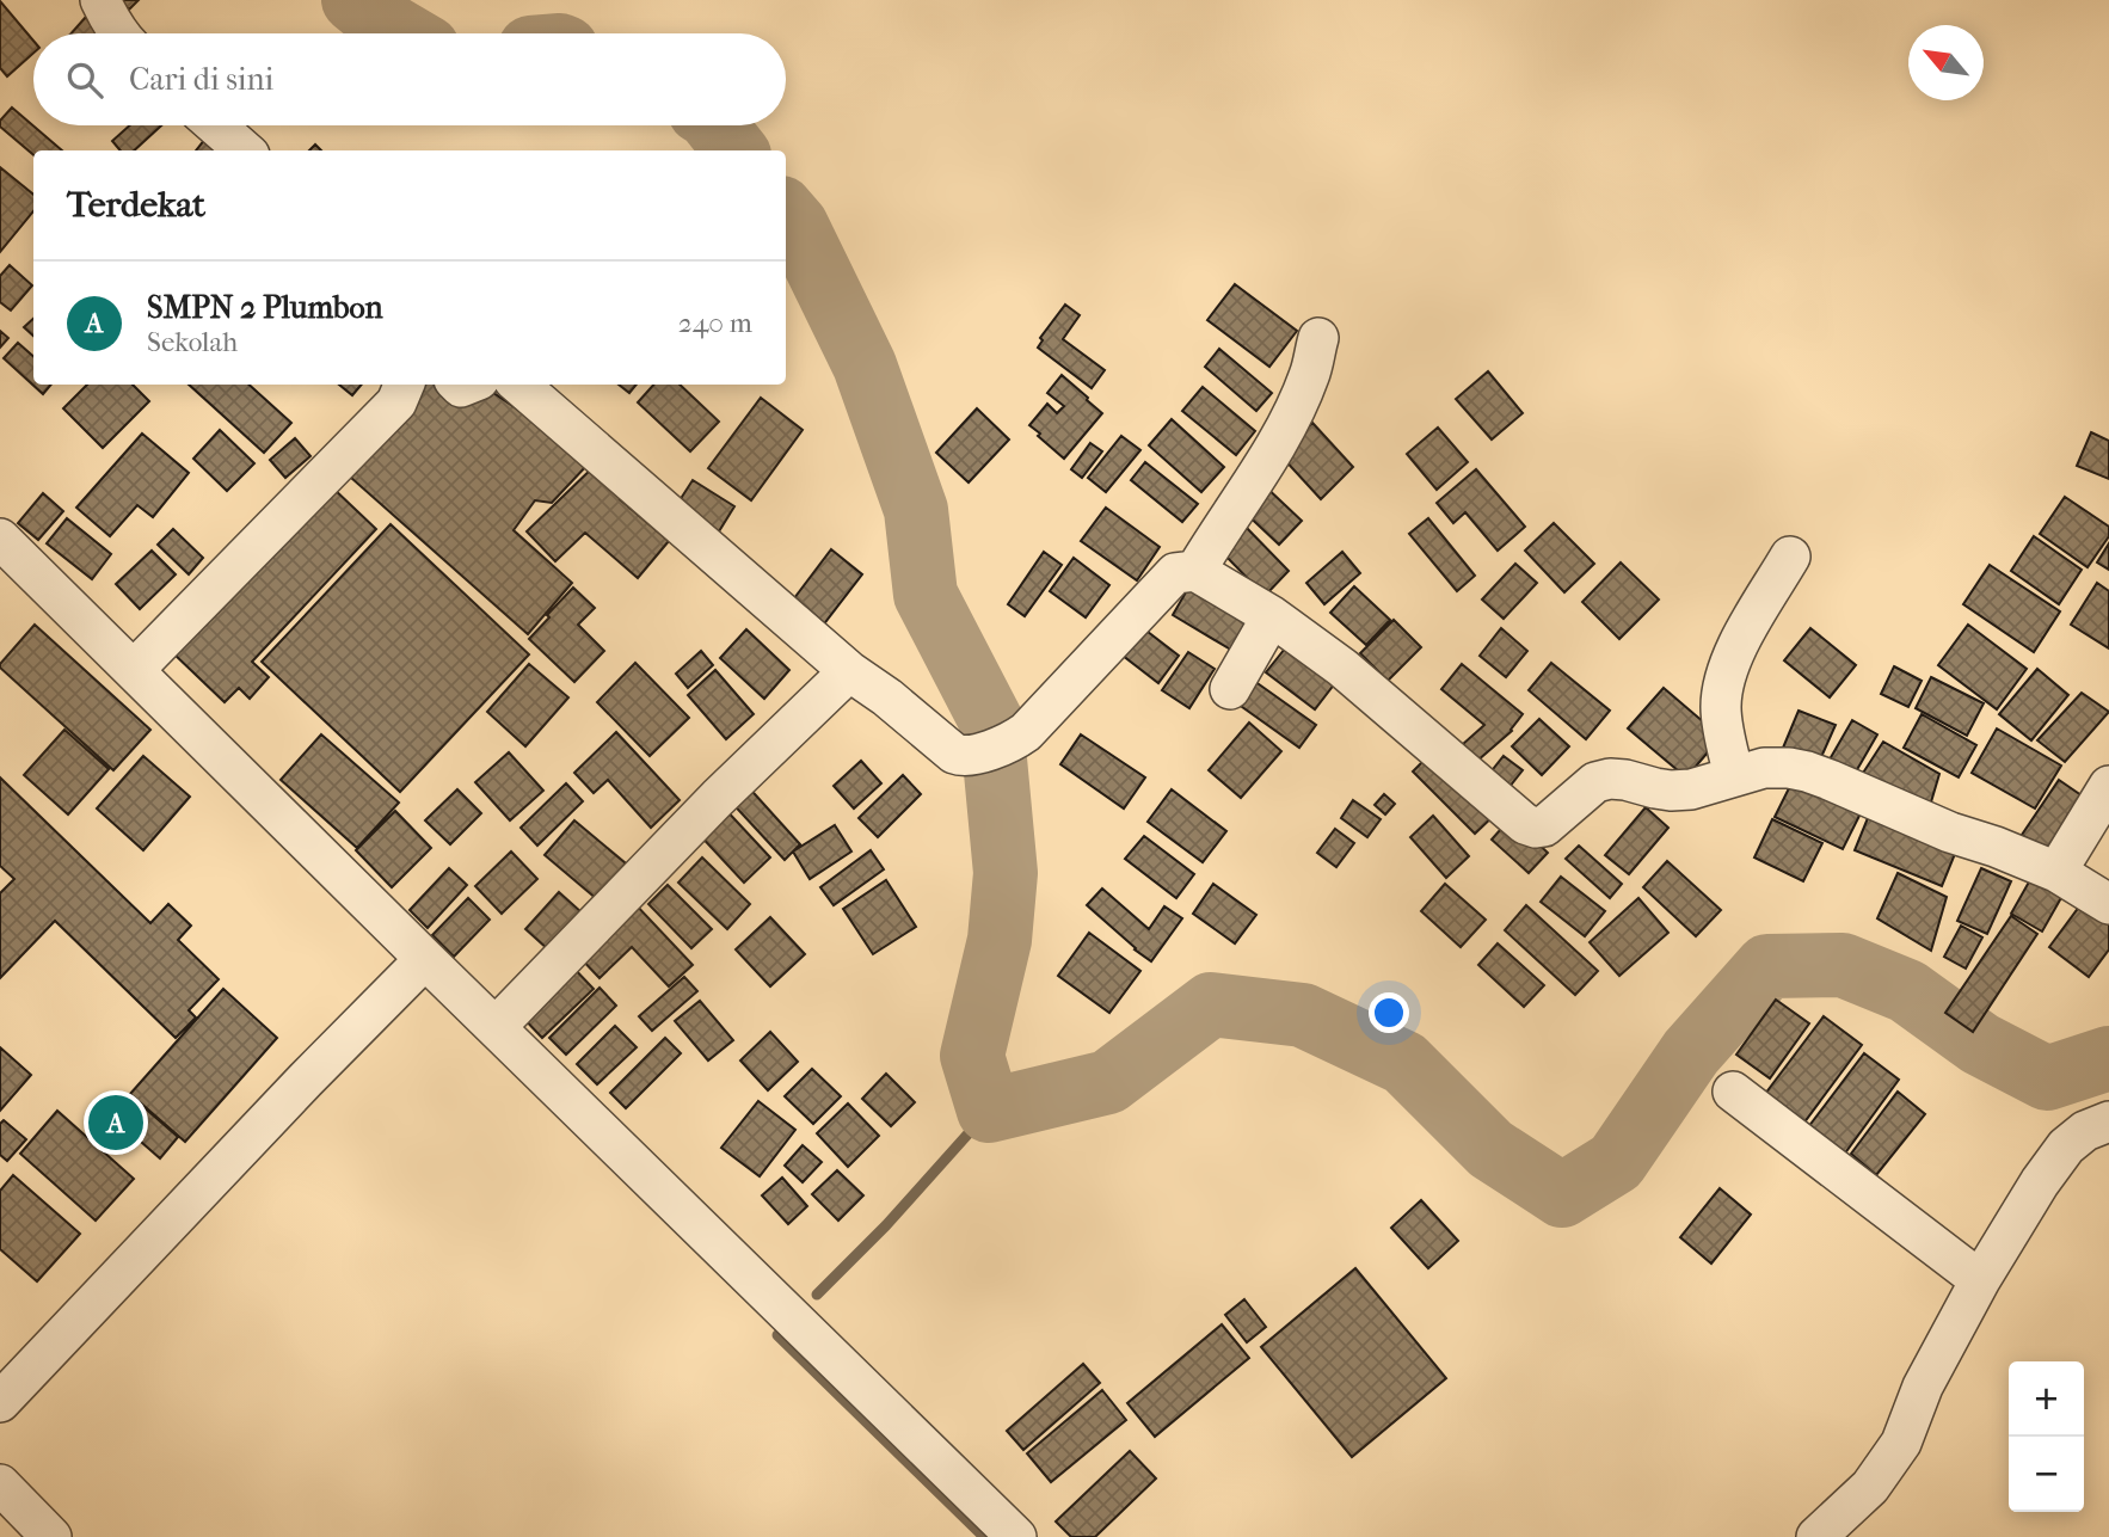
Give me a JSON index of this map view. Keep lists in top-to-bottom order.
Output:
{
  "north": "top left",
  "page": {
    "search": "Cari di sini",
    "heading": "Terdekat",
    "list": [
      {
        "mark": "A",
        "name": "SMPN 2 Plumbon",
        "note": "Sekolah",
        "value": "240 m"
      }
    ],
    "pins": "A",
    "map_buttons": ["+", "−"]
  }
}
